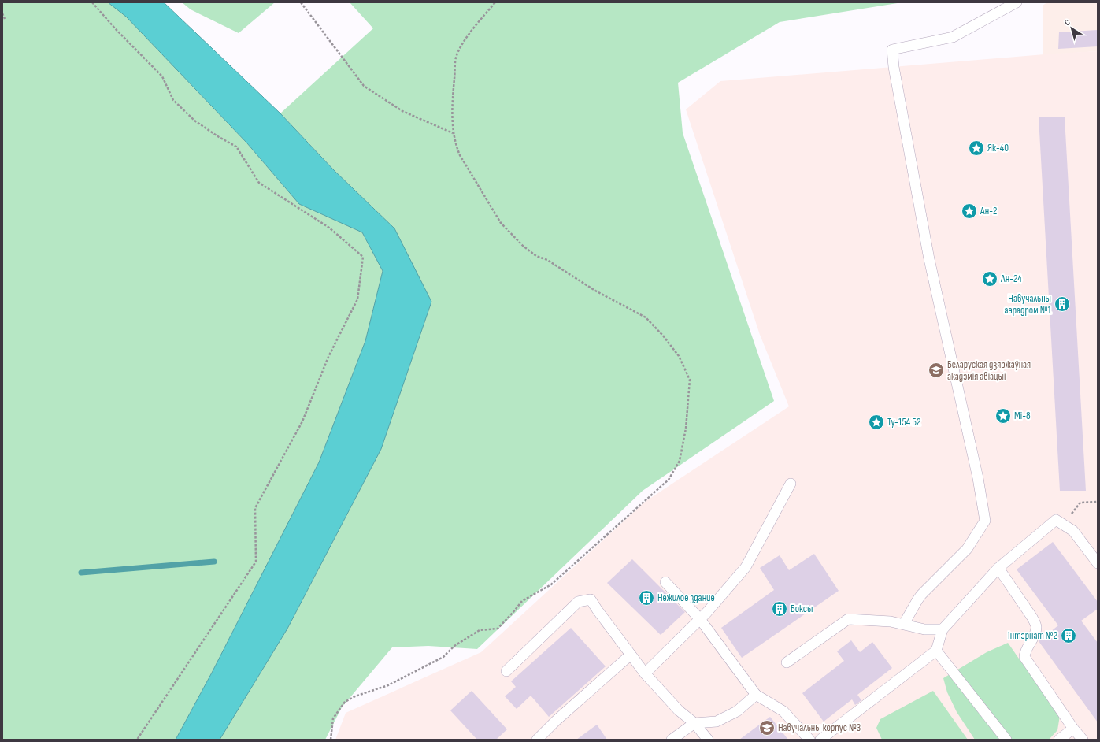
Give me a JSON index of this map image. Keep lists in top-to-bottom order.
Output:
{
  "places": {
    "place": [
      "Як-40",
      "Ан-2",
      "Ан-24",
      "Мі-8",
      "Ту-154 Б2"
    ],
    "building": [
      "Навучальны аэрадром №1",
      "Нежилое здание",
      "Боксы",
      "Інтэрнат №2"
    ],
    "school or university": ["Беларуская дзяржаўная акадэмія авіацыі", "Навучальны корпус №3"]
  },
  "north": "top left"
}
